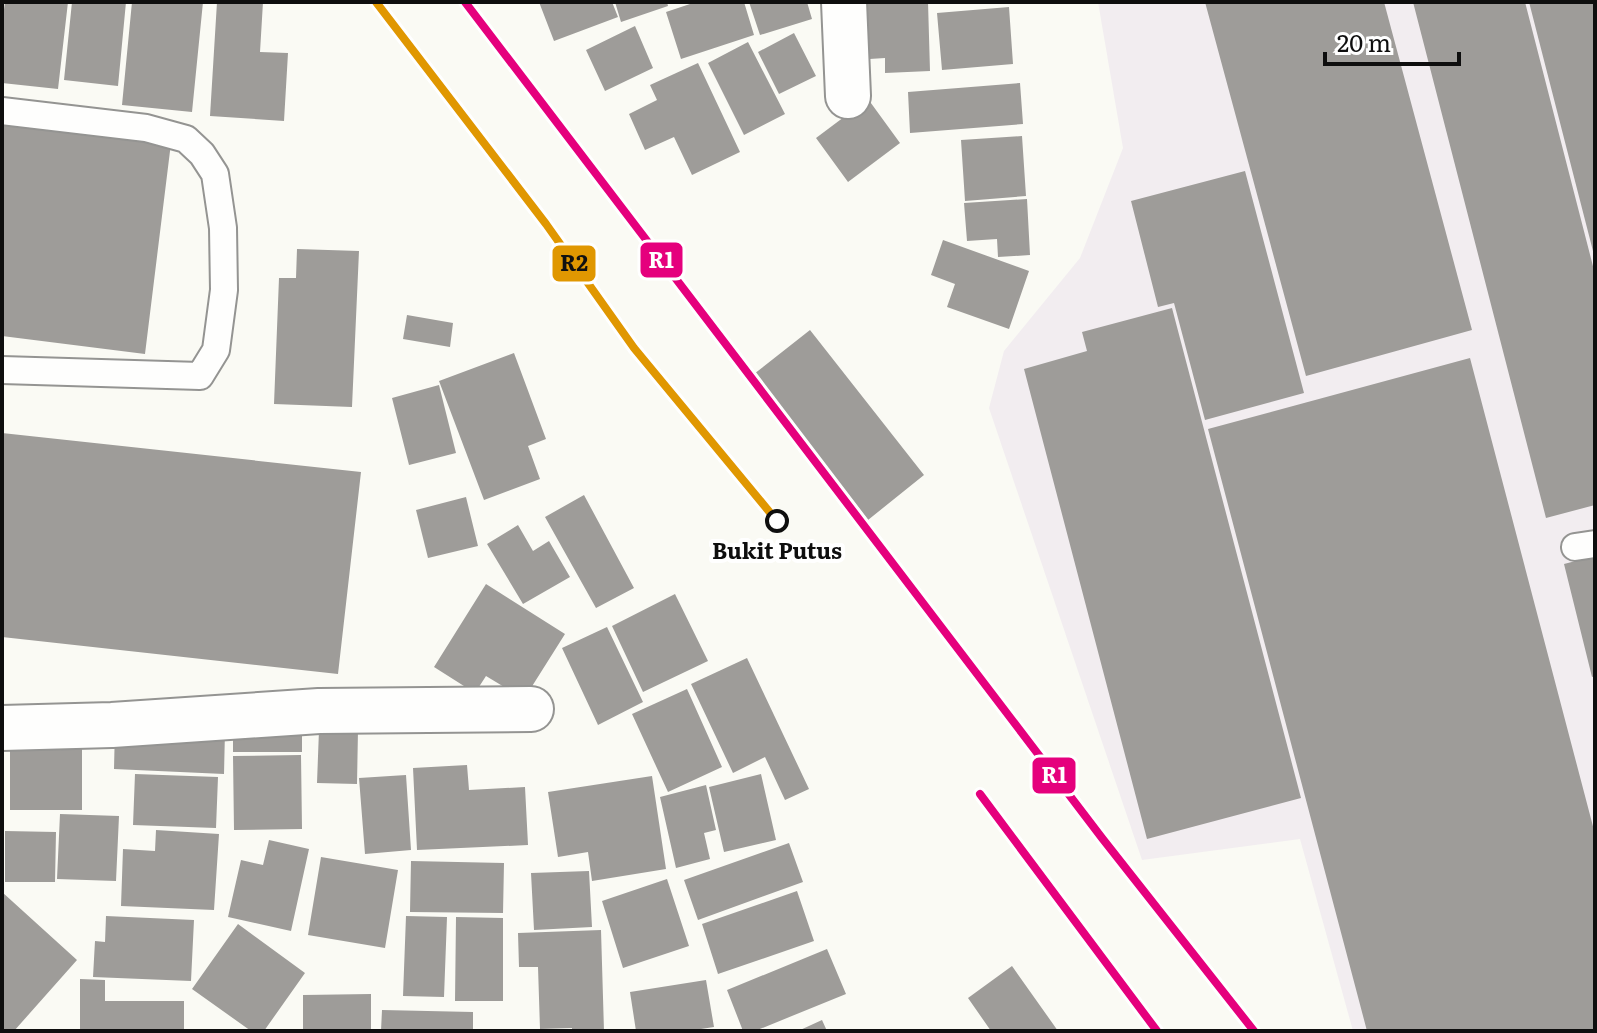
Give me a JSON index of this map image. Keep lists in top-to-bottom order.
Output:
{
  "places": ["Bukit Putus"],
  "lines": ["transit line R1", "transit line R2"],
  "scale_bar": "20 m"
}
